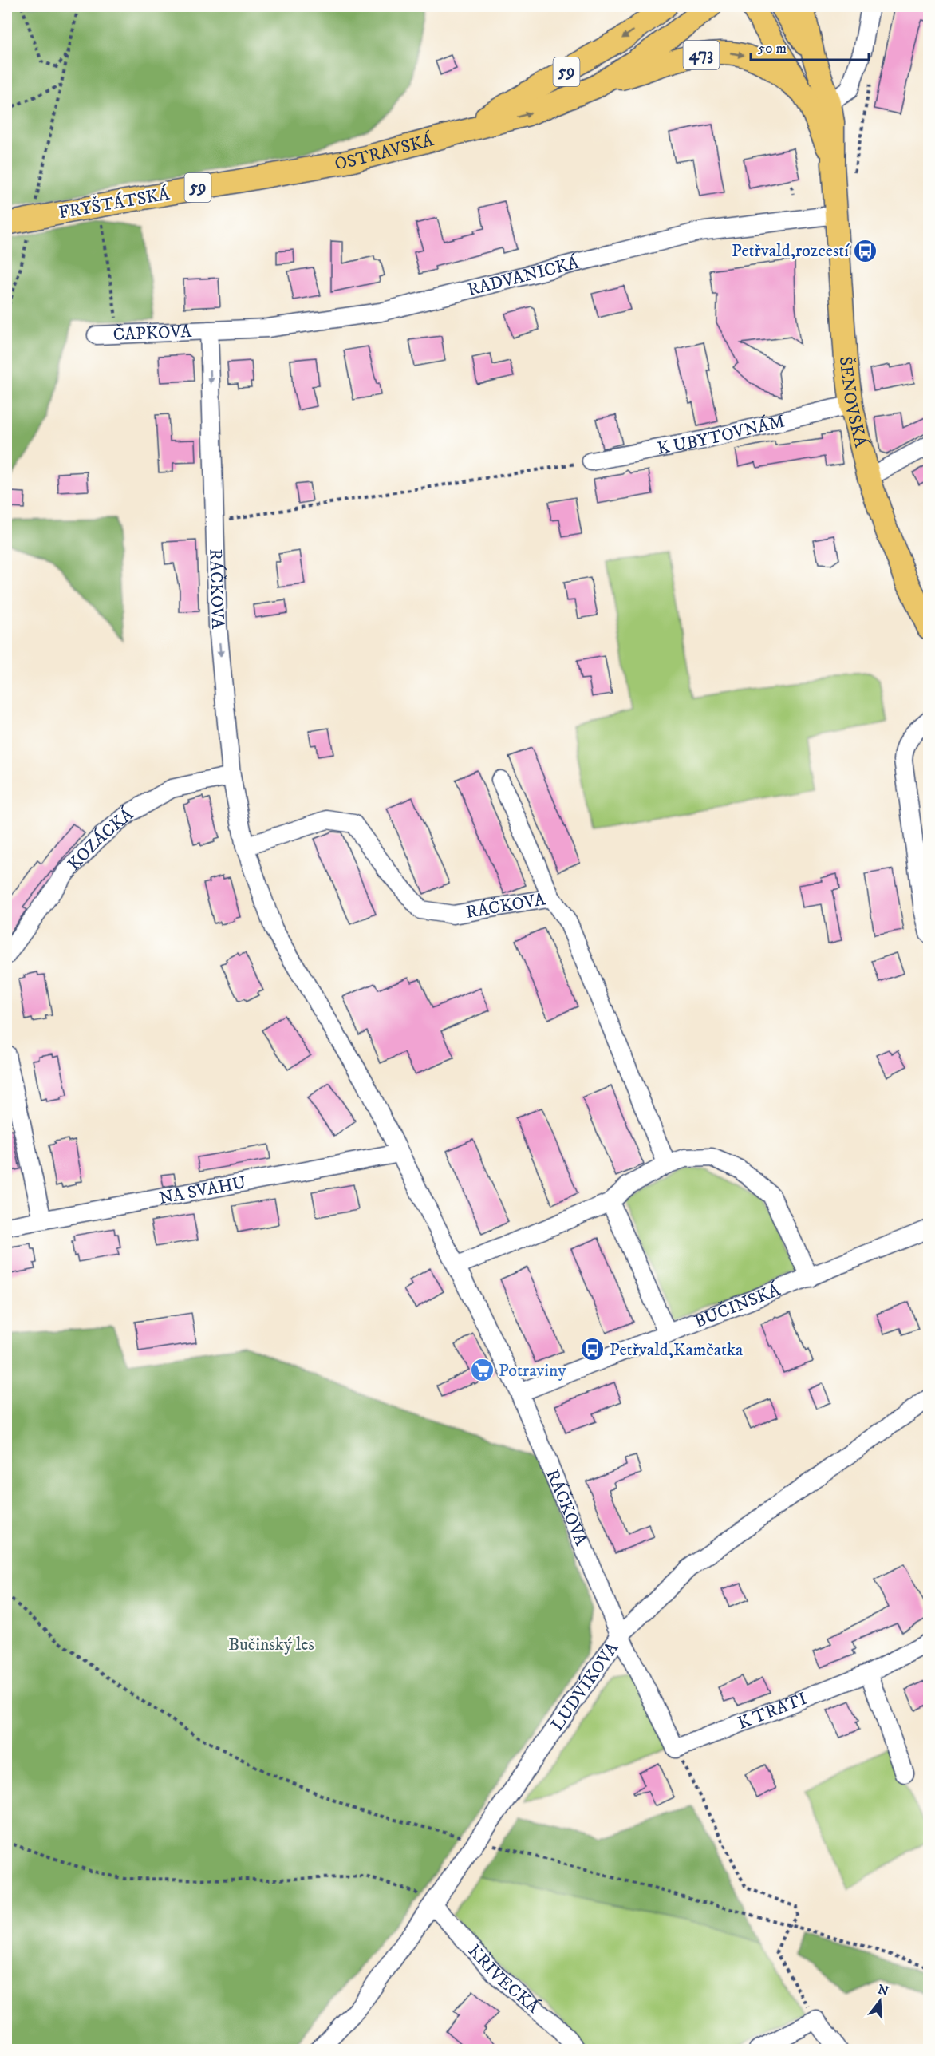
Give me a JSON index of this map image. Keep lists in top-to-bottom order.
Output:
{
  "streets": {
    "main road": [
      "473",
      "59",
      "OSTRAVSKÁ",
      "FRYŠTÁTSKÁ",
      "ŠENOVSKÁ"
    ],
    "street": [
      "RADVANICKÁ",
      "ČAPKOVA",
      "K UBYTOVNÁM",
      "RÁČKOVA",
      "KOZÁCKÁ",
      "NA SVAHU",
      "BUČINSKÁ",
      "LUDVÍKOVA",
      "K TRATI",
      "KŘIVECKÁ"
    ]
  },
  "crossings": [
    ["473", "OSTRAVSKÁ"],
    ["473", "ŠENOVSKÁ"],
    ["OSTRAVSKÁ", "FRYŠTÁTSKÁ"],
    ["RADVANICKÁ", "ČAPKOVA"],
    ["RADVANICKÁ", "ŠENOVSKÁ"],
    ["RADVANICKÁ", "RÁČKOVA"],
    ["ČAPKOVA", "RÁČKOVA"],
    ["ŠENOVSKÁ", "K UBYTOVNÁM"],
    ["RÁČKOVA", "KOZÁCKÁ"],
    ["RÁČKOVA", "NA SVAHU"],
    ["RÁČKOVA", "BUČINSKÁ"],
    ["RÁČKOVA", "LUDVÍKOVA"],
    ["RÁČKOVA", "K TRATI"],
    ["LUDVÍKOVA", "KŘIVECKÁ"]
  ],
  "parks": ["Bučinský les"],
  "places": {
    "bus stop": ["Petřvald,rozcestí", "Petřvald,Kamčatka"],
    "supermarket": ["Potraviny"]
  },
  "scale_bar": "50 m",
  "north": "top"
}
